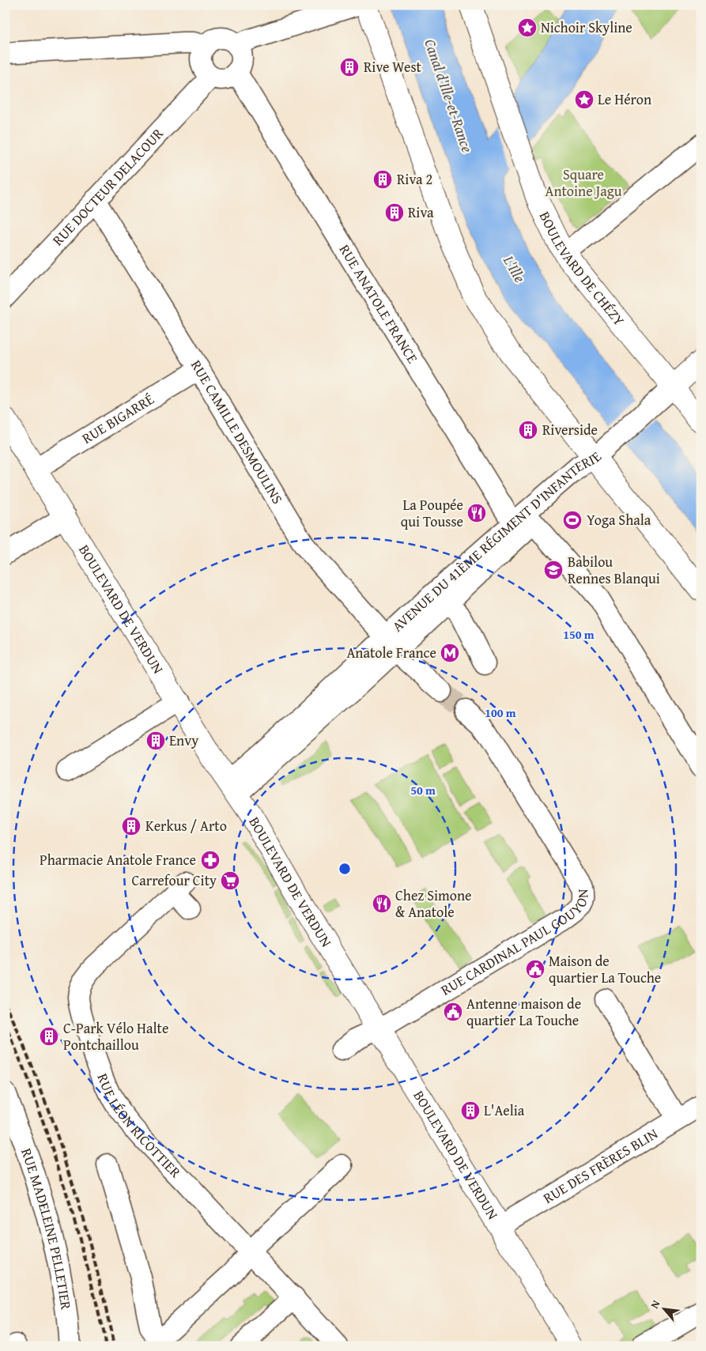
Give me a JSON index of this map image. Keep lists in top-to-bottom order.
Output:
{
  "streets": {
    "main road": ["BOULEVARD DE CHÉZY", "BOULEVARD DE VERDUN"],
    "street": [
      "RUE DOCTEUR DELACOUR",
      "RUE ANATOLE FRANCE",
      "RUE BIGARRÉ",
      "RUE CAMILLE DESMOULINS",
      "AVENUE DU 41ÈME RÉGIMENT D'INFANTERIE",
      "RUE CARDINAL PAUL GOUYON",
      "RUE LÉON RICOTTIER",
      "RUE DES FRÈRES BLIN",
      "RUE MADELEINE PELLETIER"
    ]
  },
  "crossings": [
    ["RUE DOCTEUR DELACOUR", "RUE ANATOLE FRANCE"],
    ["RUE DOCTEUR DELACOUR", "RUE CAMILLE DESMOULINS"],
    ["BOULEVARD DE CHÉZY", "AVENUE DU 41ÈME RÉGIMENT D'INFANTERIE"],
    ["RUE ANATOLE FRANCE", "AVENUE DU 41ÈME RÉGIMENT D'INFANTERIE"],
    ["RUE BIGARRÉ", "RUE CAMILLE DESMOULINS"],
    ["RUE BIGARRÉ", "BOULEVARD DE VERDUN"],
    ["RUE CAMILLE DESMOULINS", "AVENUE DU 41ÈME RÉGIMENT D'INFANTERIE"],
    ["AVENUE DU 41ÈME RÉGIMENT D'INFANTERIE", "BOULEVARD DE VERDUN"],
    ["BOULEVARD DE VERDUN", "RUE CARDINAL PAUL GOUYON"],
    ["BOULEVARD DE VERDUN", "RUE DES FRÈRES BLIN"]
  ],
  "water": ["Canal d'Ille-et-Rance", "L'Ille"],
  "parks": ["Square Antoine Jagu"],
  "places": {
    "place": ["Nichoir Skyline", "Le Héron"],
    "building": [
      "Rive West",
      "Riva 2",
      "Riva",
      "Riverside",
      "Envy",
      "Kerkus / Arto",
      "C-Park Vélo Halte Pontchaillou",
      "L'Aelia"
    ],
    "restaurant": ["La Poupée qui Tousse", "Chez Simone & Anatole"],
    "sports": ["Yoga Shala"],
    "school or university": ["Babilou Rennes Blanqui"],
    "metro station": ["Anatole France"],
    "pharmacy": ["Pharmacie Anatole France"],
    "supermarket": ["Carrefour City"],
    "public building": ["Maison de quartier La Touche", "Antenne maison de quartier La Touche"]
  },
  "north": "top left",
  "rings": ["150 m", "100 m", "50 m"]
}
